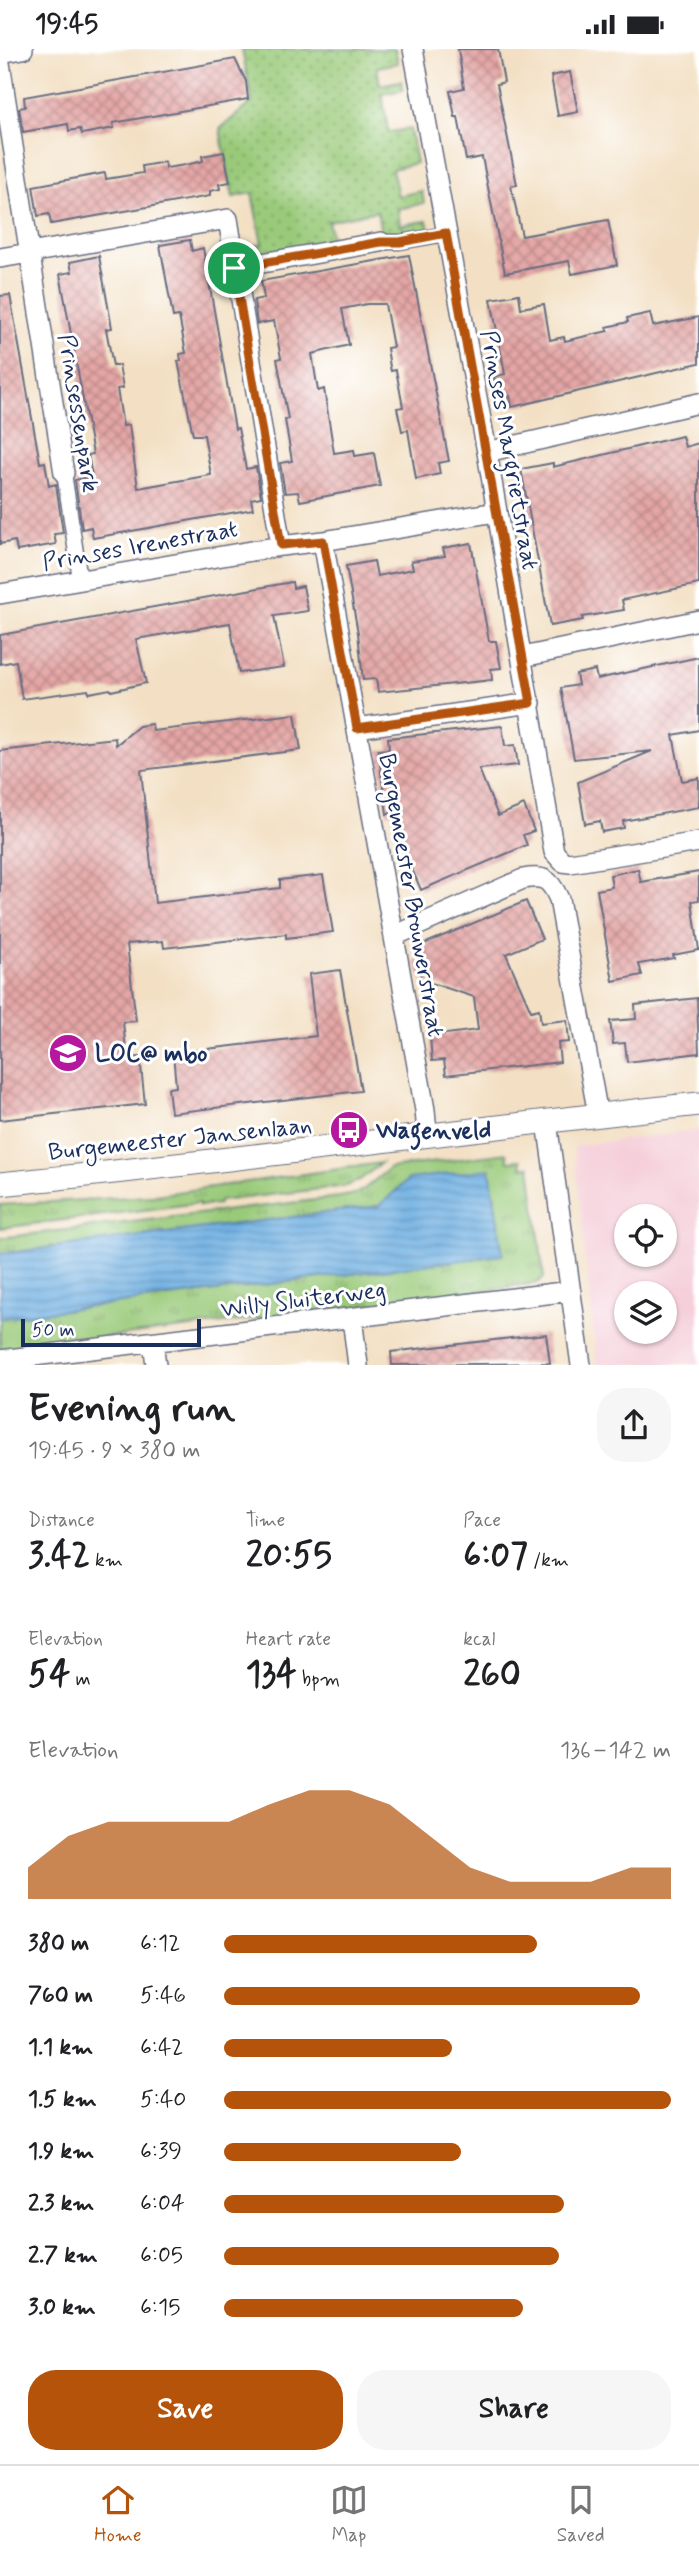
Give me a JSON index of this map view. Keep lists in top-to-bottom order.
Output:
{
  "streets": {
    "street": [
      "Prinsessenpark",
      "Prinses Margrietstraat",
      "Prinses Irenestraat",
      "Burgemeester Brouwerstraat",
      "Burgemeester Jansenlaan",
      "Willy Sluiterweg"
    ]
  },
  "crossings": [
    ["Prinsessenpark", "Prinses Irenestraat"],
    ["Prinses Margrietstraat", "Prinses Irenestraat"],
    ["Prinses Irenestraat", "Burgemeester Brouwerstraat"],
    ["Burgemeester Brouwerstraat", "Burgemeester Jansenlaan"]
  ],
  "places": {
    "school or university": ["LOC@ mbo"],
    "bus stop": ["Wagenveld"]
  },
  "scale_bar": "50 m",
  "page": {
    "status": "19:45",
    "scale": "50 m",
    "heading": ["Evening run", "19:45 · 9 × 380 m"],
    "stats": [
      ["Distance", "3.42 km"],
      ["Time", "20:55"],
      ["Pace", "6:07 /km"],
      ["Elevation", "54 m"],
      ["Heart rate", "134 bpm"],
      ["kcal", "260"]
    ],
    "chart": ["Elevation", "136–142 m"],
    "list": [
      {
        "name": "380 m",
        "note": "6:12"
      },
      {
        "name": "760 m",
        "note": "5:46"
      },
      {
        "name": "1.1 km",
        "note": "6:42"
      },
      {
        "name": "1.5 km",
        "note": "5:40"
      },
      {
        "name": "1.9 km",
        "note": "6:39"
      },
      {
        "name": "2.3 km",
        "note": "6:04"
      },
      {
        "name": "2.7 km",
        "note": "6:05"
      },
      {
        "name": "3.0 km",
        "note": "6:15"
      }
    ],
    "buttons": ["Save", "Share"],
    "tabs": ["Home", "Map", "Saved"]
  }
}
